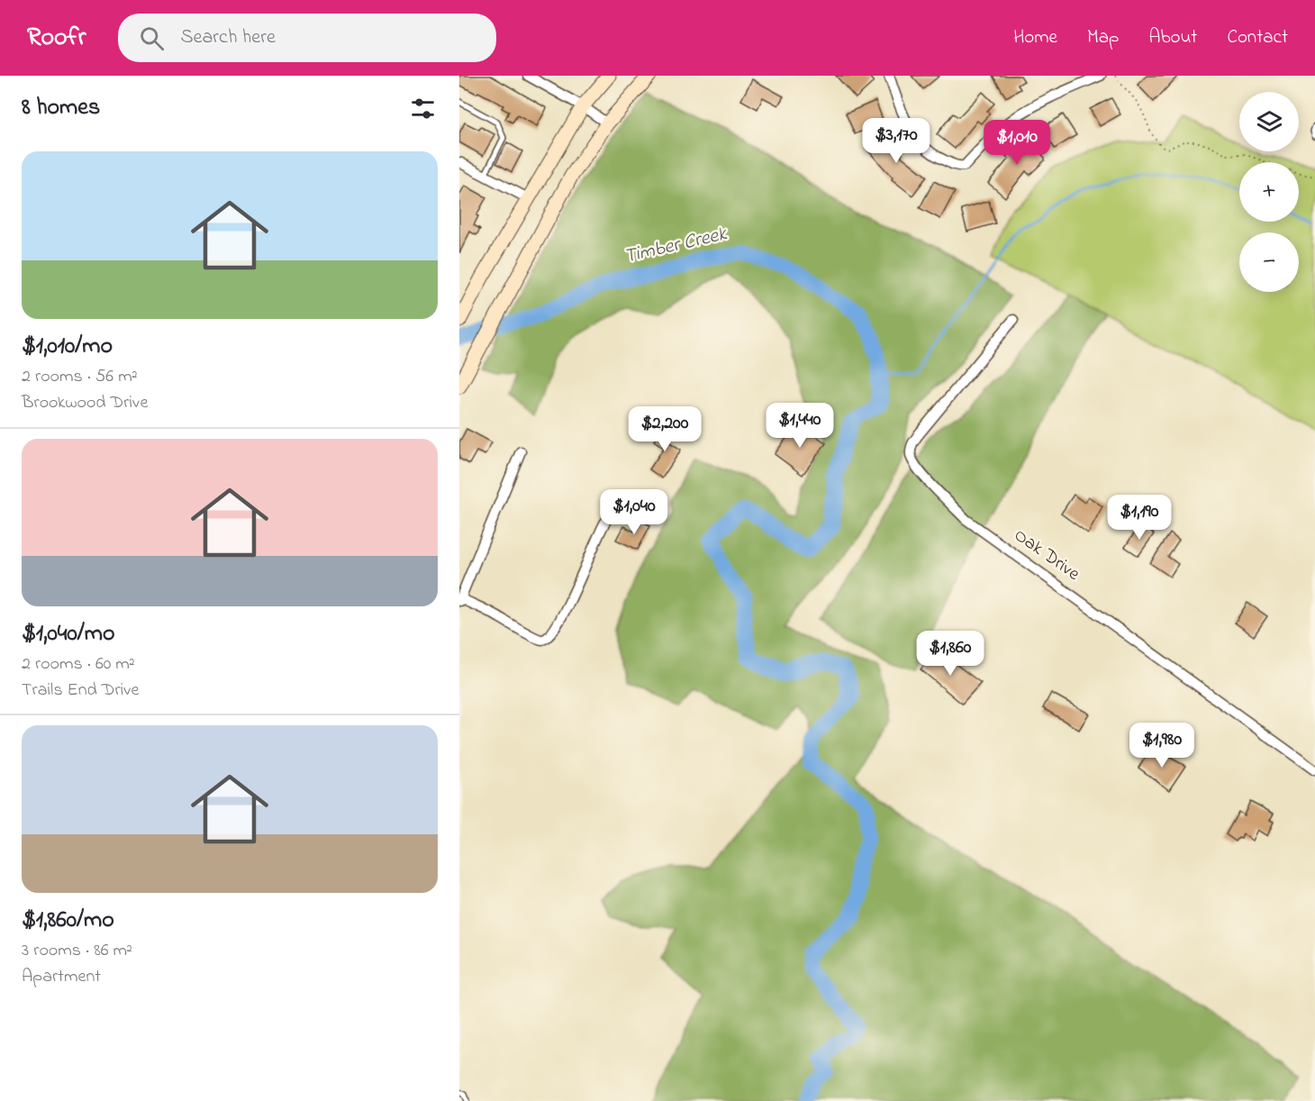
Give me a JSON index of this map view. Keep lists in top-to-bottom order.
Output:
{
  "streets": {
    "street": ["Oak Drive"]
  },
  "water": ["Timber Creek"],
  "page": {
    "header": "Roofr",
    "search": "Search here",
    "nav": [
      "Home",
      "Map",
      "About",
      "Contact"
    ],
    "heading": "8 homes",
    "map_buttons": ["+", "−"],
    "price": [
      "$3,170",
      "$1,010",
      "$1,440",
      "$2,200",
      "$1,040",
      "$1,190",
      "$1,860",
      "$1,980"
    ],
    "list": [
      {
        "name": "$1,010/mo",
        "note": "2 rooms · 56 m² · Brookwood Drive"
      },
      {
        "name": "$1,040/mo",
        "note": "2 rooms · 60 m² · Trails End Drive"
      },
      {
        "name": "$1,860/mo",
        "note": "3 rooms · 86 m² · Apartment"
      }
    ]
  }
}
